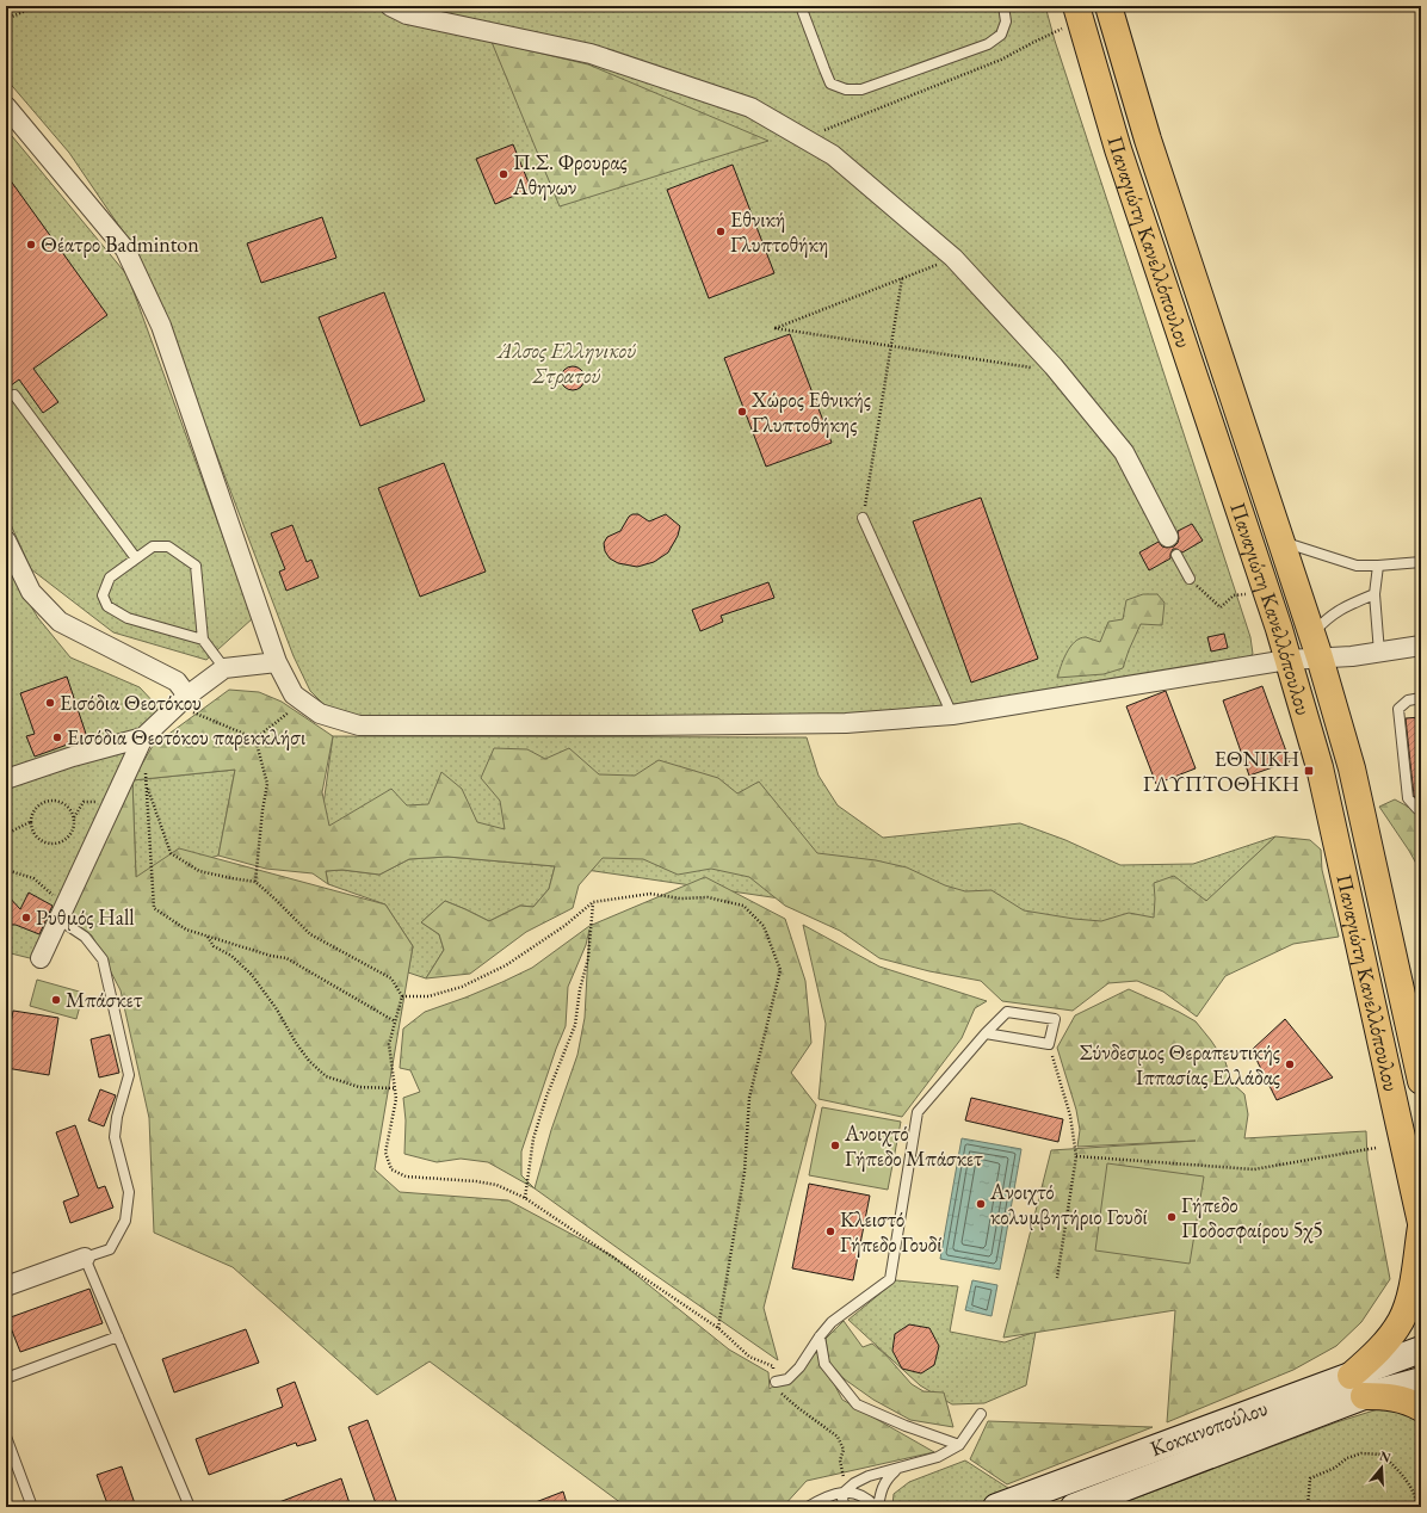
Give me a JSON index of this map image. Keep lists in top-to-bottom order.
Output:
{
  "streets": {
    "main road": ["Παναγιώτη Κανελλόπουλου", "Κοκκινοπούλου"]
  },
  "parks": ["Άλσος Ελληνικού Στρατού"],
  "places": {
    "other": [
      "Π.Σ. Φρουρας Αθηνων",
      "Εθνική Γλυπτοθήκη",
      "Θέατρο Badminton",
      "Χώρος Εθνικής Γλυπτοθήκης",
      "Εισόδια Θεοτόκου",
      "Εισόδια Θεοτόκου παρεκκλήσι",
      "Ρυθμός Hall",
      "Μπάσκετ",
      "Σύνδεσμος Θεραπευτικής Ιππασίας Ελλάδας",
      "Ανοιχτό Γήπεδο Μπάσκετ",
      "Ανοιχτό κολυμβητήριο Γουδί",
      "Γήπεδο Ποδοσφαίρου 5χ5",
      "Κλειστό Γήπεδο Γουδί"
    ],
    "transit": ["ΕΘΝΙΚΗ ΓΛΥΠΤΟΘΗΚΗ"]
  },
  "north": "top"
}
